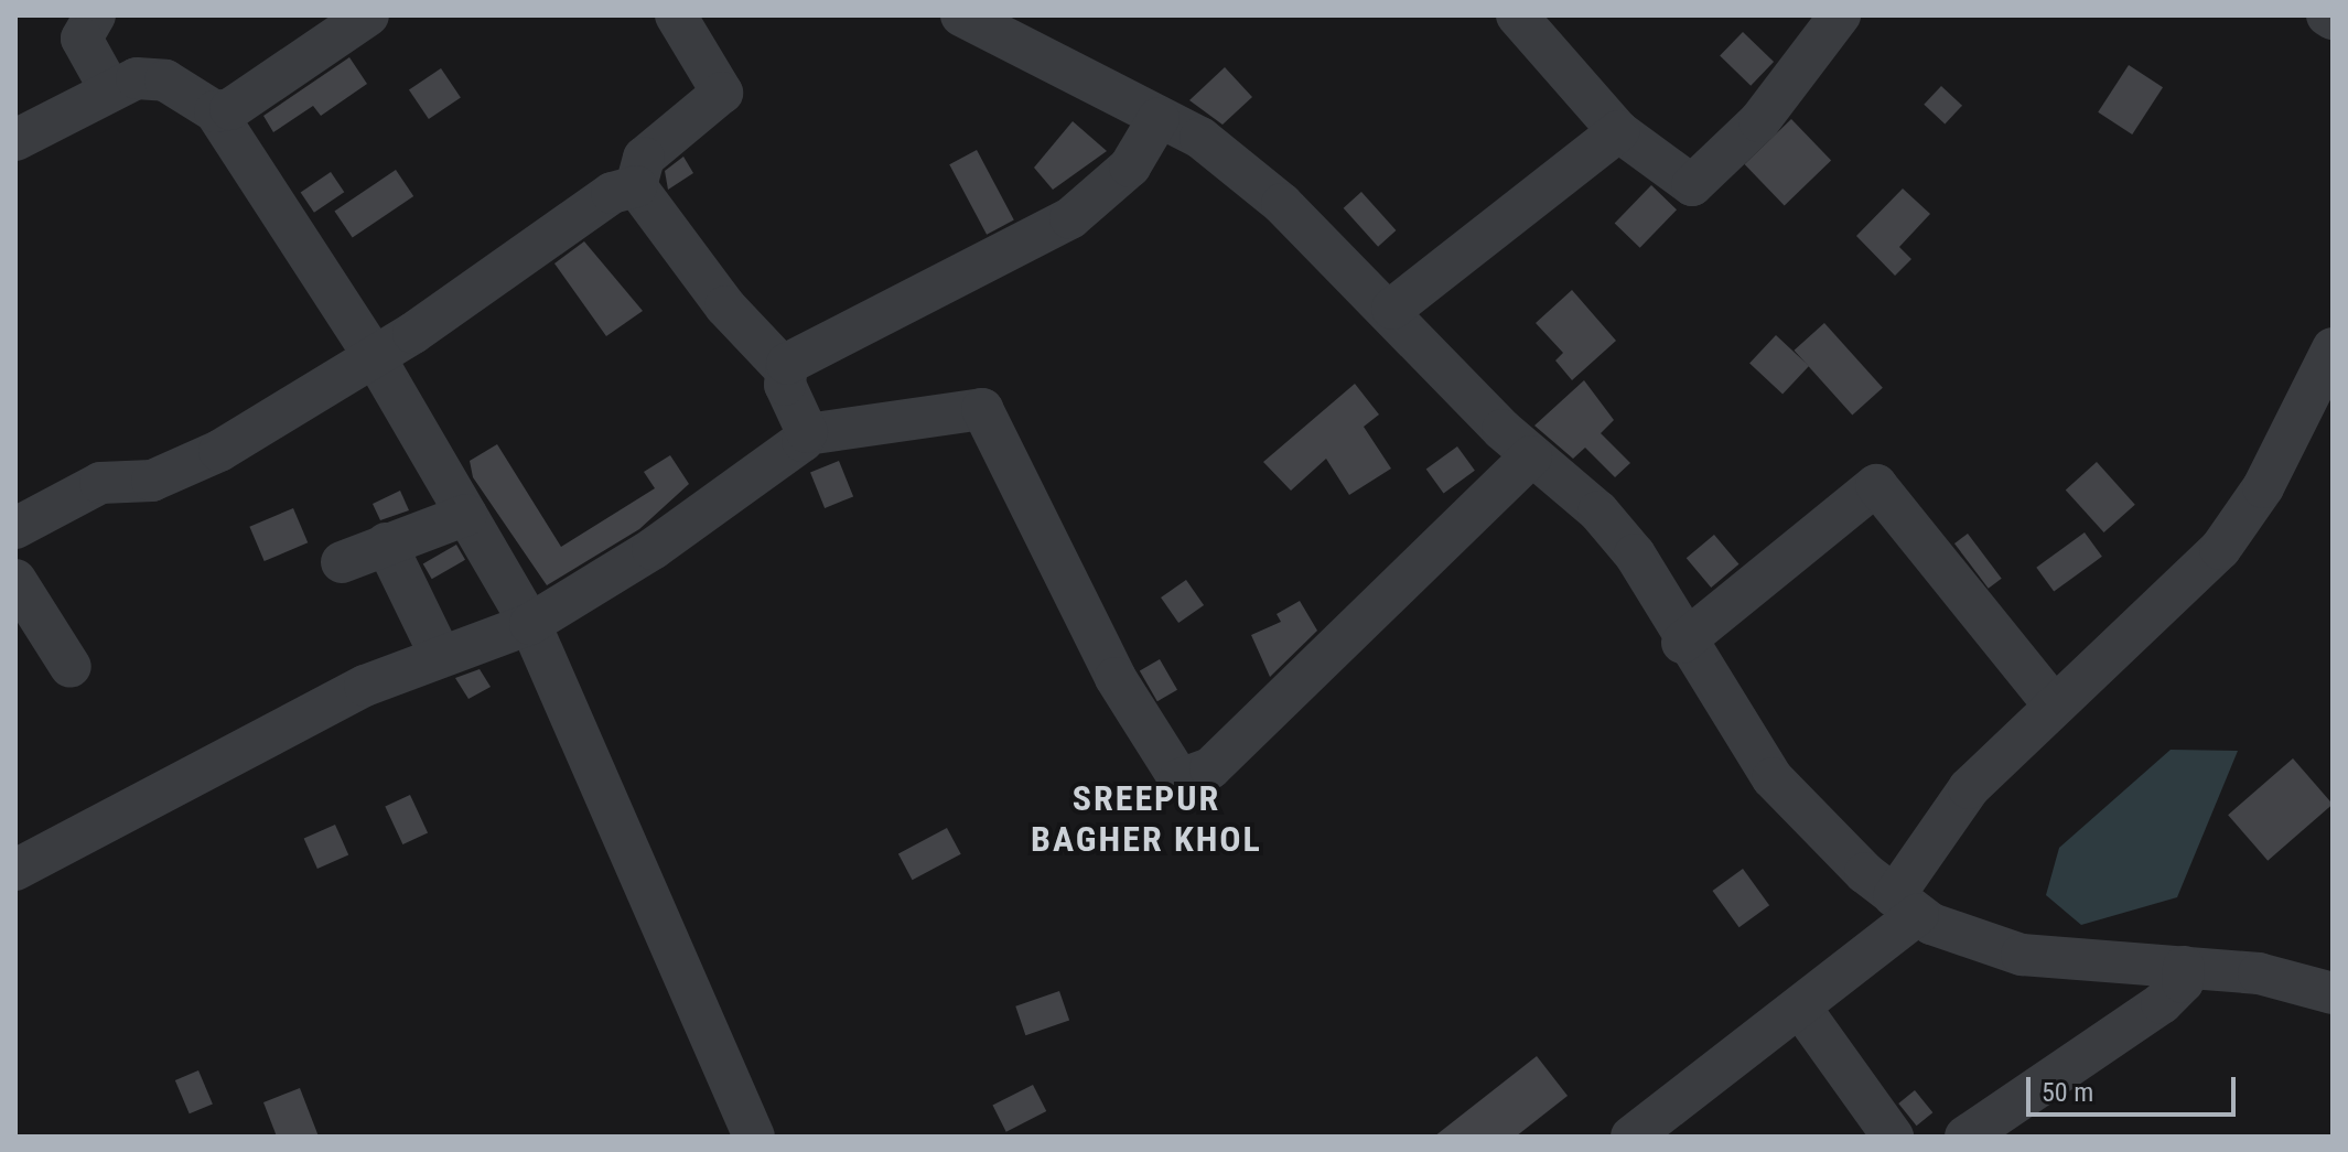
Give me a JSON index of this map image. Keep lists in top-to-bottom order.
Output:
{
  "districts": ["SREEPUR BAGHER KHOL"],
  "scale_bar": "50 m"
}
